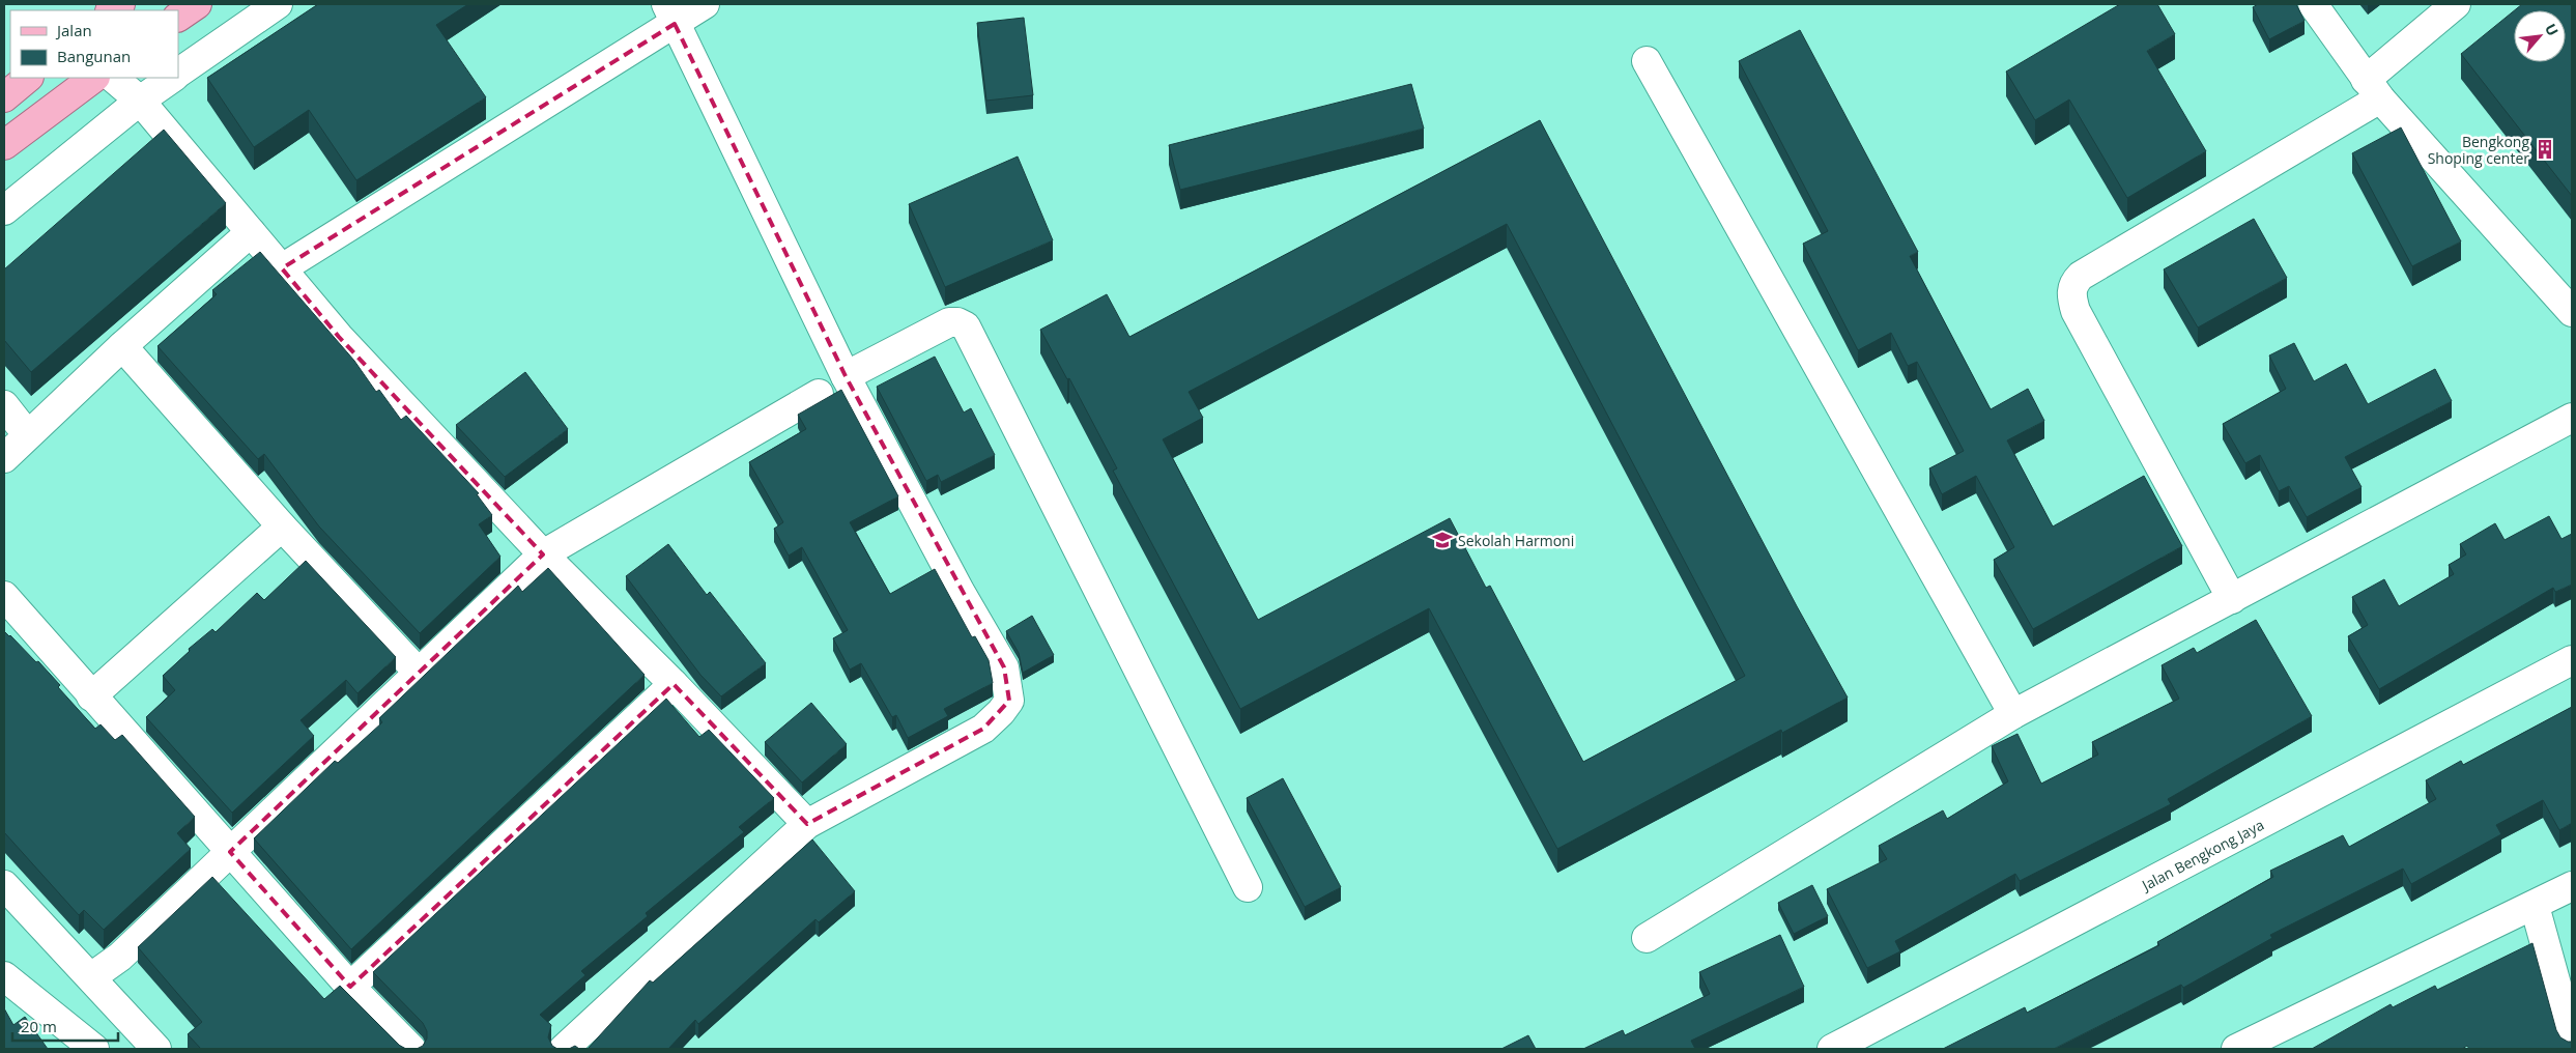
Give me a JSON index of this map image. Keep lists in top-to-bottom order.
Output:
{
  "streets": {
    "street": ["Jalan Bengkong Jaya"]
  },
  "places": {
    "building": ["Bengkong Shoping center"],
    "school or university": ["Sekolah Harmoni"]
  },
  "legend": ["Jalan", "Bangunan"],
  "scale_bar": "20 m",
  "north": "top right"
}
